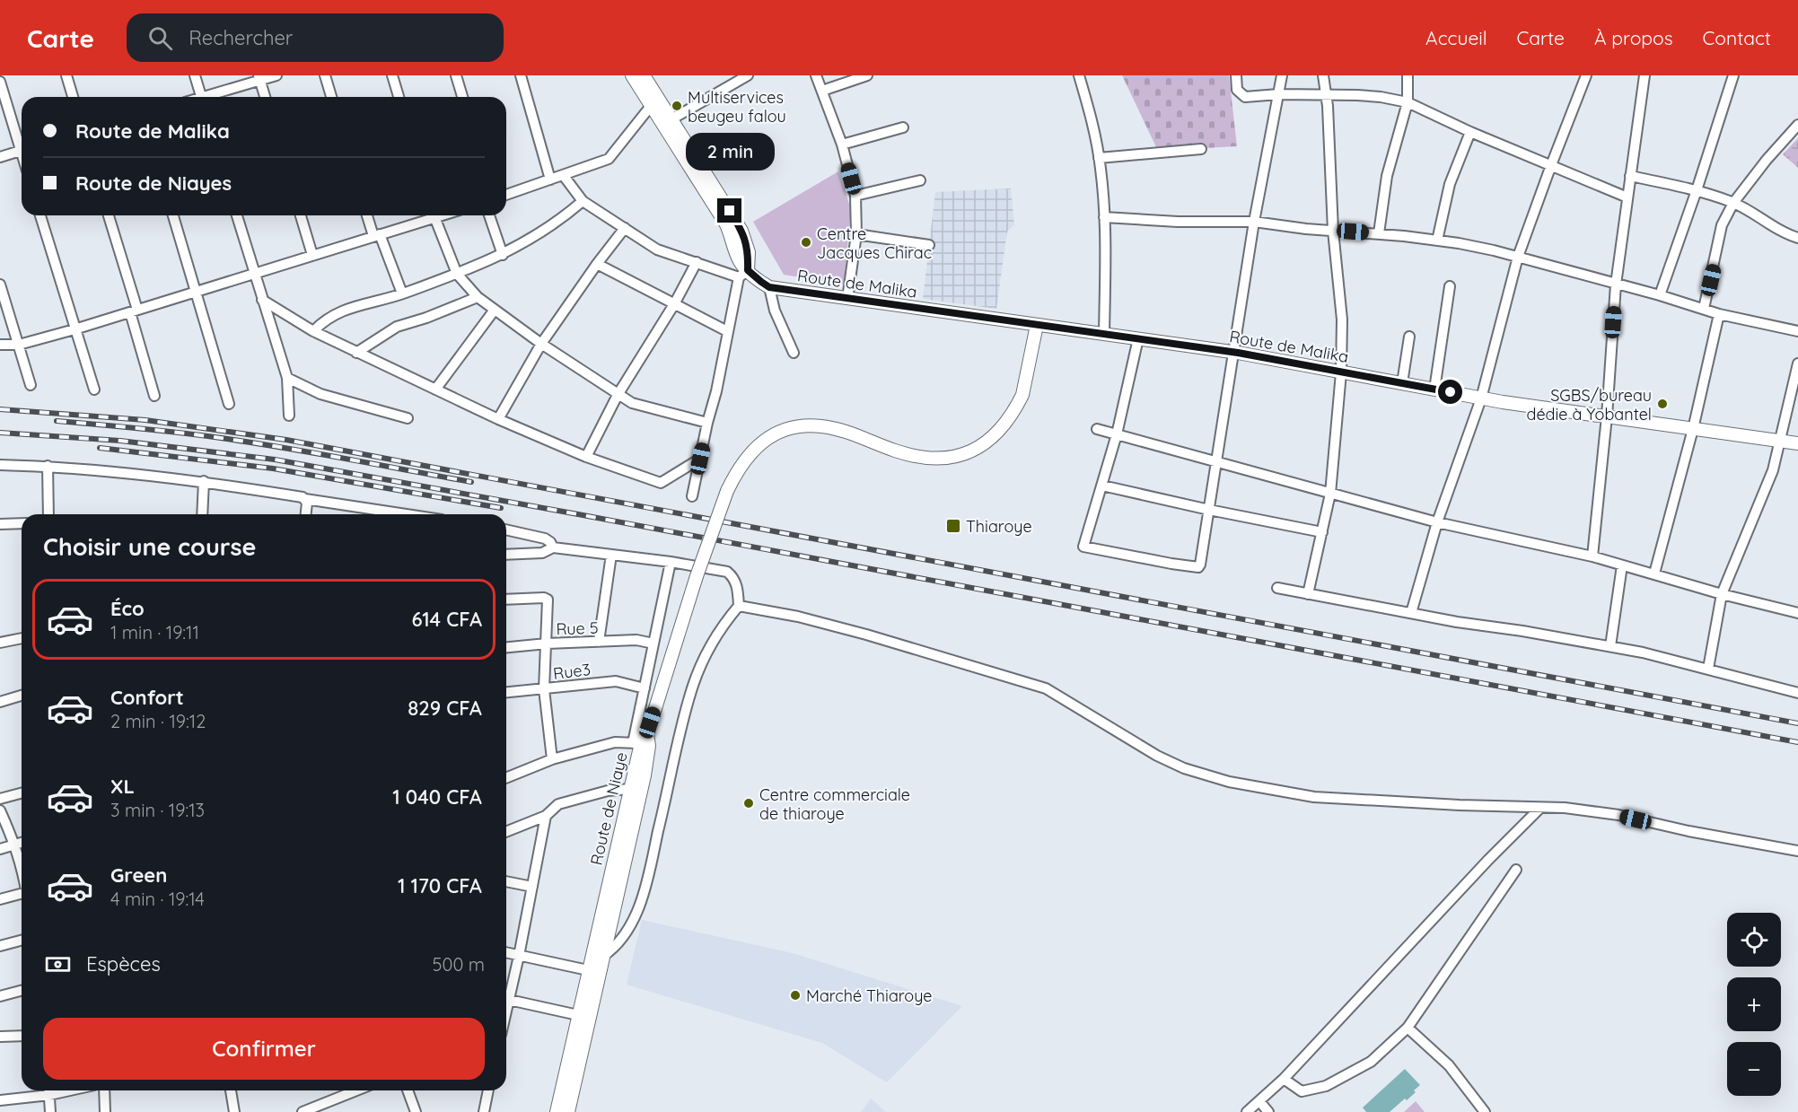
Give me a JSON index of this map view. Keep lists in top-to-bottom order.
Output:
{
  "streets": {
    "main road": ["Route de Malika", "Route de Niaye"],
    "street": ["Rue 5", "Rue3"]
  },
  "places": {
    "other": [
      "Multiservices beugeu falou",
      "Centre Jacques Chirac",
      "SGBS/bureau dédie à Yobantel",
      "Centre commerciale de thiaroye",
      "Marché Thiaroye"
    ],
    "transit": ["Thiaroye"]
  },
  "page": {
    "header": "Carte",
    "search": "Rechercher",
    "nav": [
      "Accueil",
      "Carte",
      "À propos",
      "Contact"
    ],
    "banner": ["Route de Malika", "Route de Niayes"],
    "bubble": "2 min",
    "heading": "Choisir une course",
    "list": [
      {
        "name": "Éco",
        "note": "1 min · 19:11",
        "value": "614 CFA"
      },
      {
        "name": "Confort",
        "note": "2 min · 19:12",
        "value": "829 CFA"
      },
      {
        "name": "XL",
        "note": "3 min · 19:13",
        "value": "1 040 CFA"
      },
      {
        "name": "Green",
        "note": "4 min · 19:14",
        "value": "1 170 CFA"
      }
    ],
    "map_buttons": ["+", "−"],
    "pay": ["Espèces", "500 m"],
    "buttons": "Confirmer"
  }
}
